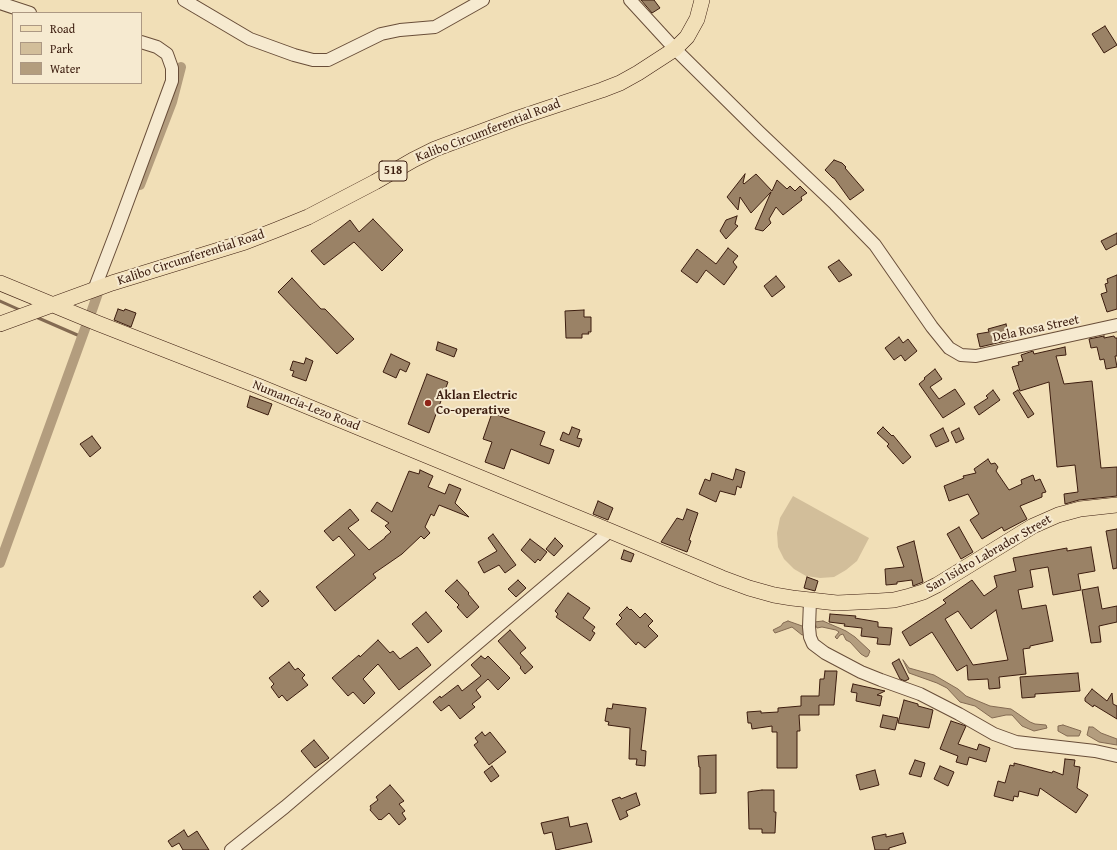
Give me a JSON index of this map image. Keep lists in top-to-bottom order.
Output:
{
  "streets": {
    "main road": [
      "Kalibo Circumferential Road",
      "518",
      "Numancia-Lezo Road",
      "San Isidro Labrador Street"
    ],
    "street": ["Dela Rosa Street"]
  },
  "crossings": [
    ["Kalibo Circumferential Road", "Dela Rosa Street"],
    ["Kalibo Circumferential Road", "Numancia-Lezo Road"],
    ["Numancia-Lezo Road", "San Isidro Labrador Street"]
  ],
  "places": ["Aklan Electric Co-operative"],
  "legend": ["Road", "Park", "Water"]
}
